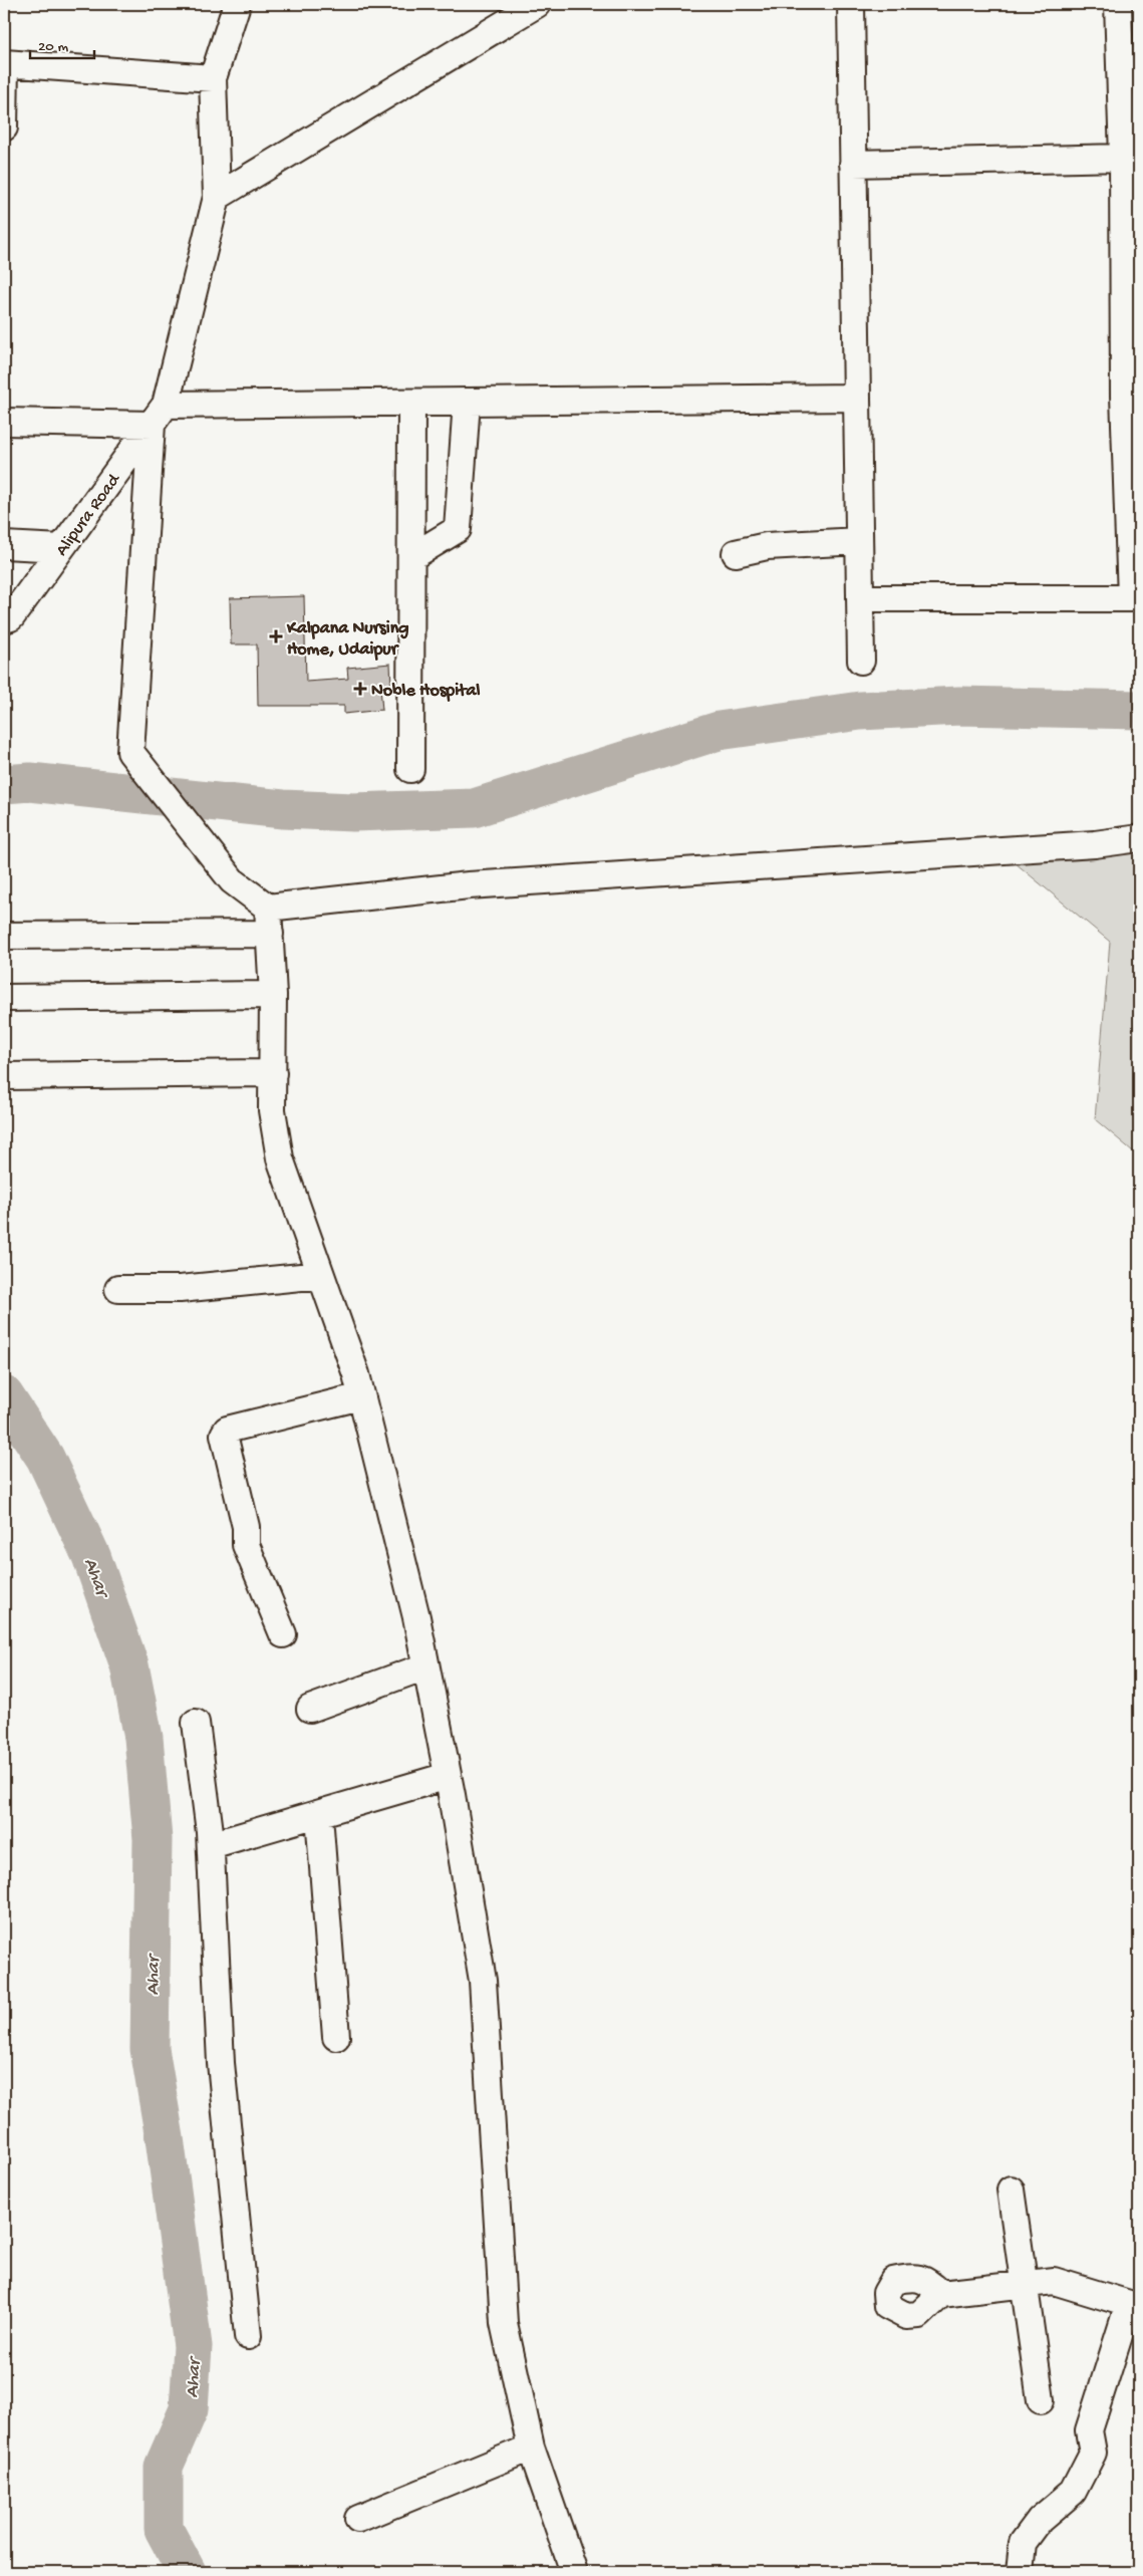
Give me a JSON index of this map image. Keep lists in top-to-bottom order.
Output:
{
  "streets": {
    "street": ["Alipura Road"]
  },
  "water": ["Ahar"],
  "places": {
    "health": ["Kalpana Nursing Home, Udaipur", "Noble Hospital"]
  },
  "scale_bar": "20 m"
}
